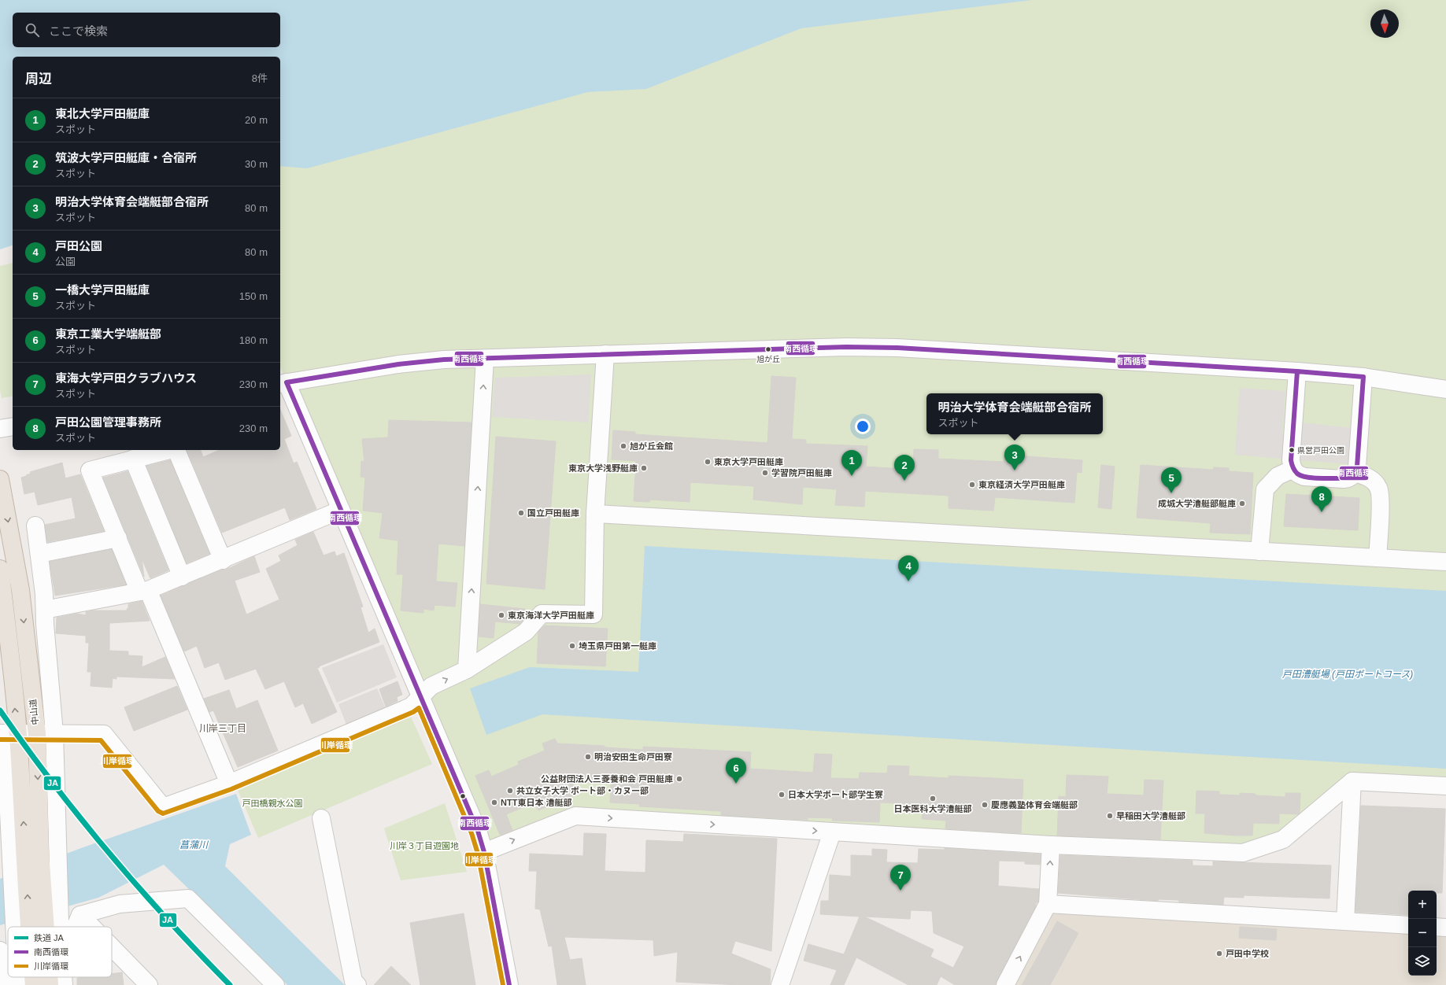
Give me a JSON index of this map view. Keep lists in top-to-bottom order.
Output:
{
  "streets": {
    "highway": ["中山道"]
  },
  "districts": ["川岸三丁目"],
  "water": ["戸田漕艇場 (戸田ボートコース)", "菖蒲川"],
  "parks": ["戸田橋親水公園", "川岸３丁目遊園地"],
  "places": [
    "旭が丘",
    "旭が丘会館",
    "県営戸田公園",
    "東京大学戸田艇庫",
    "東京大学浅野艇庫",
    "学習院戸田艇庫",
    "東京経済大学戸田艇庫",
    "成城大学漕艇部艇庫",
    "国立戸田艇庫",
    "東京海洋大学戸田艇庫",
    "埼玉県戸田第一艇庫",
    "明治安田生命戸田寮",
    "公益財団法人三菱養和会 戸田艇庫",
    "共立女子大学 ボート部・カヌー部",
    "日本大学ボート部学生寮",
    "日本医科大学漕艇部",
    "NTT東日本 漕艇部",
    "慶應義塾体育会端艇部",
    "早稲田大学漕艇部",
    "戸田中学校"
  ],
  "lines": ["transit line 南西循環", "transit line 川岸循環", "rail line JA"],
  "legend": ["鉄道 JA", "南西循環", "川岸循環"],
  "north": "bottom",
  "page": {
    "search": "ここで検索",
    "heading": ["周辺", "8件"],
    "list": [
      {
        "mark": "1",
        "name": "東北大学戸田艇庫",
        "note": "スポット",
        "value": "20 m"
      },
      {
        "mark": "2",
        "name": "筑波大学戸田艇庫・合宿所",
        "note": "スポット",
        "value": "30 m"
      },
      {
        "mark": "3",
        "name": "明治大学体育会端艇部合宿所",
        "note": "スポット",
        "value": "80 m"
      },
      {
        "mark": "4",
        "name": "戸田公園",
        "note": "公園",
        "value": "80 m"
      },
      {
        "mark": "5",
        "name": "一橋大学戸田艇庫",
        "note": "スポット",
        "value": "150 m"
      },
      {
        "mark": "6",
        "name": "東京工業大学端艇部",
        "note": "スポット",
        "value": "180 m"
      },
      {
        "mark": "7",
        "name": "東海大学戸田クラブハウス",
        "note": "スポット",
        "value": "230 m"
      },
      {
        "mark": "8",
        "name": "戸田公園管理事務所",
        "note": "スポット",
        "value": "230 m"
      }
    ],
    "popup": ["明治大学体育会端艇部合宿所", "スポット"],
    "pins": [
      "3",
      "1",
      "2",
      "5",
      "8",
      "4",
      "6",
      "7"
    ],
    "map_buttons": ["+", "−"]
  }
}
